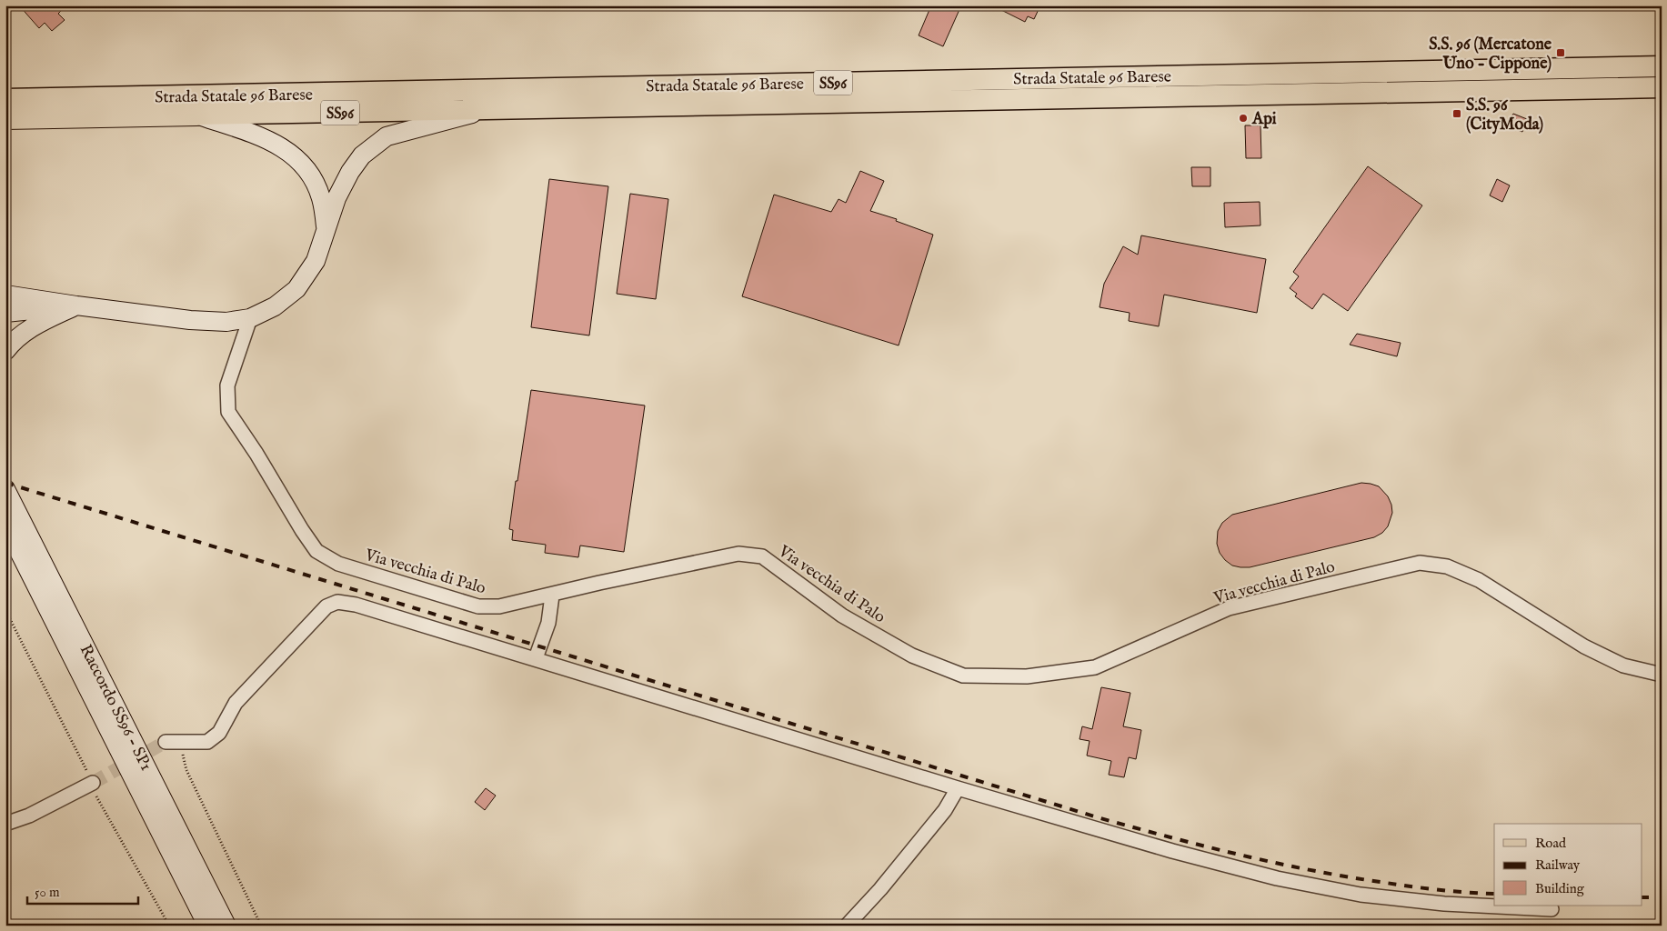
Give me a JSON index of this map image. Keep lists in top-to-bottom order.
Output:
{
  "streets": {
    "highway": ["Strada Statale 96 Barese"],
    "main road": ["SS96", "Raccordo SS96 - SP1"],
    "street": ["Via vecchia di Palo"]
  },
  "places": {
    "transit": ["S.S. 96 (Mercatone Uno - Cippone)", "S.S. 96 (CityModa)"],
    "other": ["Api"]
  },
  "legend": ["Road", "Railway", "Building"],
  "scale_bar": "50 m"
}
